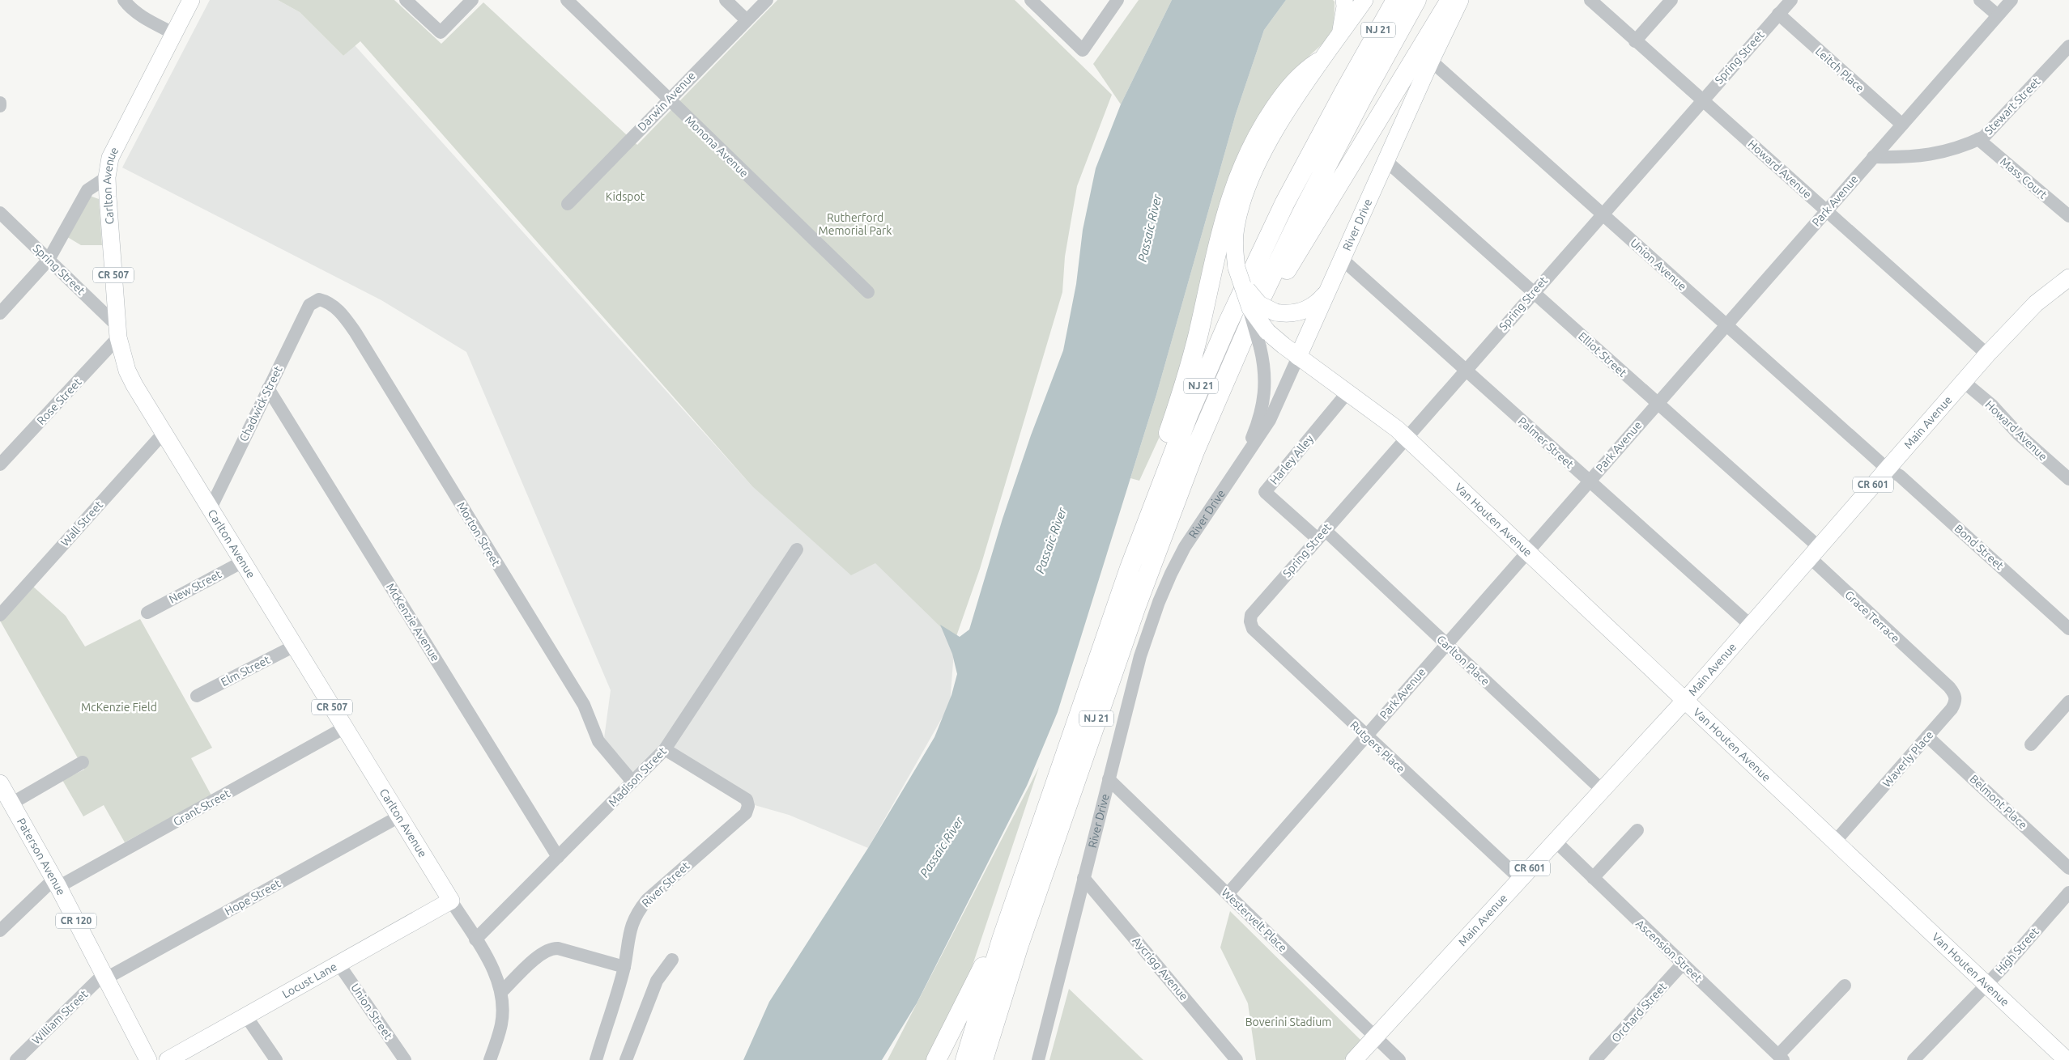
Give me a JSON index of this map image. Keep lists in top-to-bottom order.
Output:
{
  "streets": {
    "highway": ["NJ 21"],
    "main road": [
      "Carlton Avenue",
      "River Drive",
      "CR 507",
      "Main Avenue",
      "CR 601",
      "Van Houten Avenue",
      "Paterson Avenue",
      "CR 120",
      "Locust Lane"
    ],
    "street": [
      "Spring Street",
      "Leitch Place",
      "Darwin Avenue",
      "Stewart Street",
      "Monona Avenue",
      "Howard Avenue",
      "Mass Court",
      "Park Avenue",
      "Union Avenue",
      "Elliot Street",
      "Rose Street",
      "Chadwick Street",
      "Palmer Street",
      "Harley Alley",
      "Wall Street",
      "Morton Street",
      "Bond Street",
      "New Street",
      "Grace Terrace",
      "McKenzie Avenue",
      "Carlton Place",
      "Elm Street",
      "Rutgers Place",
      "Waverly Place",
      "Madison Street",
      "Belmont Place",
      "Grant Street",
      "River Street",
      "Hope Street",
      "Westervelt Place",
      "Ascension Street",
      "High Street",
      "Aycrigg Avenue",
      "Union Street",
      "Orchard Street",
      "William Street"
    ]
  },
  "crossings": [
    ["Spring Street", "Leitch Place"],
    ["Spring Street", "Howard Avenue"],
    ["Spring Street", "Carlton Avenue"],
    ["Spring Street", "Union Avenue"],
    ["Spring Street", "Elliot Street"],
    ["Spring Street", "Rose Street"],
    ["Spring Street", "Palmer Street"],
    ["Spring Street", "Harley Alley"],
    ["Spring Street", "Van Houten Avenue"],
    ["Spring Street", "Carlton Place"],
    ["Spring Street", "Rutgers Place"],
    ["Leitch Place", "Park Avenue"],
    ["Darwin Avenue", "Monona Avenue"],
    ["Stewart Street", "Mass Court"],
    ["Stewart Street", "Park Avenue"],
    ["Howard Avenue", "Park Avenue"],
    ["Howard Avenue", "Main Avenue"],
    ["Carlton Avenue", "Rose Street"],
    ["Carlton Avenue", "Chadwick Street"],
    ["Carlton Avenue", "Wall Street"],
    ["Carlton Avenue", "New Street"],
    ["Carlton Avenue", "Elm Street"],
    ["Carlton Avenue", "Madison Street"],
    ["Carlton Avenue", "Grant Street"],
    ["Carlton Avenue", "Hope Street"],
    ["Carlton Avenue", "Locust Lane"],
    ["Park Avenue", "Union Avenue"],
    ["Park Avenue", "Elliot Street"],
    ["Park Avenue", "Palmer Street"],
    ["Park Avenue", "Van Houten Avenue"],
    ["Park Avenue", "Carlton Place"],
    ["Park Avenue", "Rutgers Place"],
    ["Park Avenue", "Westervelt Place"],
    ["River Drive", "Union Avenue"],
    ["River Drive", "Elliot Street"],
    ["River Drive", "Palmer Street"],
    ["River Drive", "Van Houten Avenue"],
    ["River Drive", "Westervelt Place"],
    ["River Drive", "Aycrigg Avenue"],
    ["Union Avenue", "Main Avenue"],
    ["Union Avenue", "Bond Street"],
    ["Elliot Street", "Main Avenue"],
    ["Elliot Street", "Grace Terrace"],
    ["Chadwick Street", "Morton Street"],
    ["Chadwick Street", "McKenzie Avenue"],
    ["Main Avenue", "Palmer Street"],
    ["Main Avenue", "Van Houten Avenue"],
    ["Main Avenue", "Bond Street"],
    ["Main Avenue", "Grace Terrace"],
    ["Main Avenue", "Carlton Place"],
    ["Main Avenue", "Rutgers Place"],
    ["Main Avenue", "Westervelt Place"],
    ["Main Avenue", "Ascension Street"],
    ["Harley Alley", "Van Houten Avenue"],
    ["Harley Alley", "Carlton Place"],
    ["Van Houten Avenue", "Waverly Place"],
    ["Van Houten Avenue", "High Street"],
    ["Morton Street", "Madison Street"],
    ["Grace Terrace", "Waverly Place"],
    ["McKenzie Avenue", "Madison Street"],
    ["Waverly Place", "Belmont Place"],
    ["Madison Street", "River Street"],
    ["Grant Street", "Paterson Avenue"],
    ["Paterson Avenue", "Hope Street"],
    ["Paterson Avenue", "William Street"],
    ["Hope Street", "William Street"],
    ["Ascension Street", "Orchard Street"],
    ["Locust Lane", "Union Street"]
  ],
  "water": ["Passaic River"],
  "parks": [
    "Kidspot",
    "Rutherford Memorial Park",
    "McKenzie Field",
    "Boverini Stadium"
  ]
}
